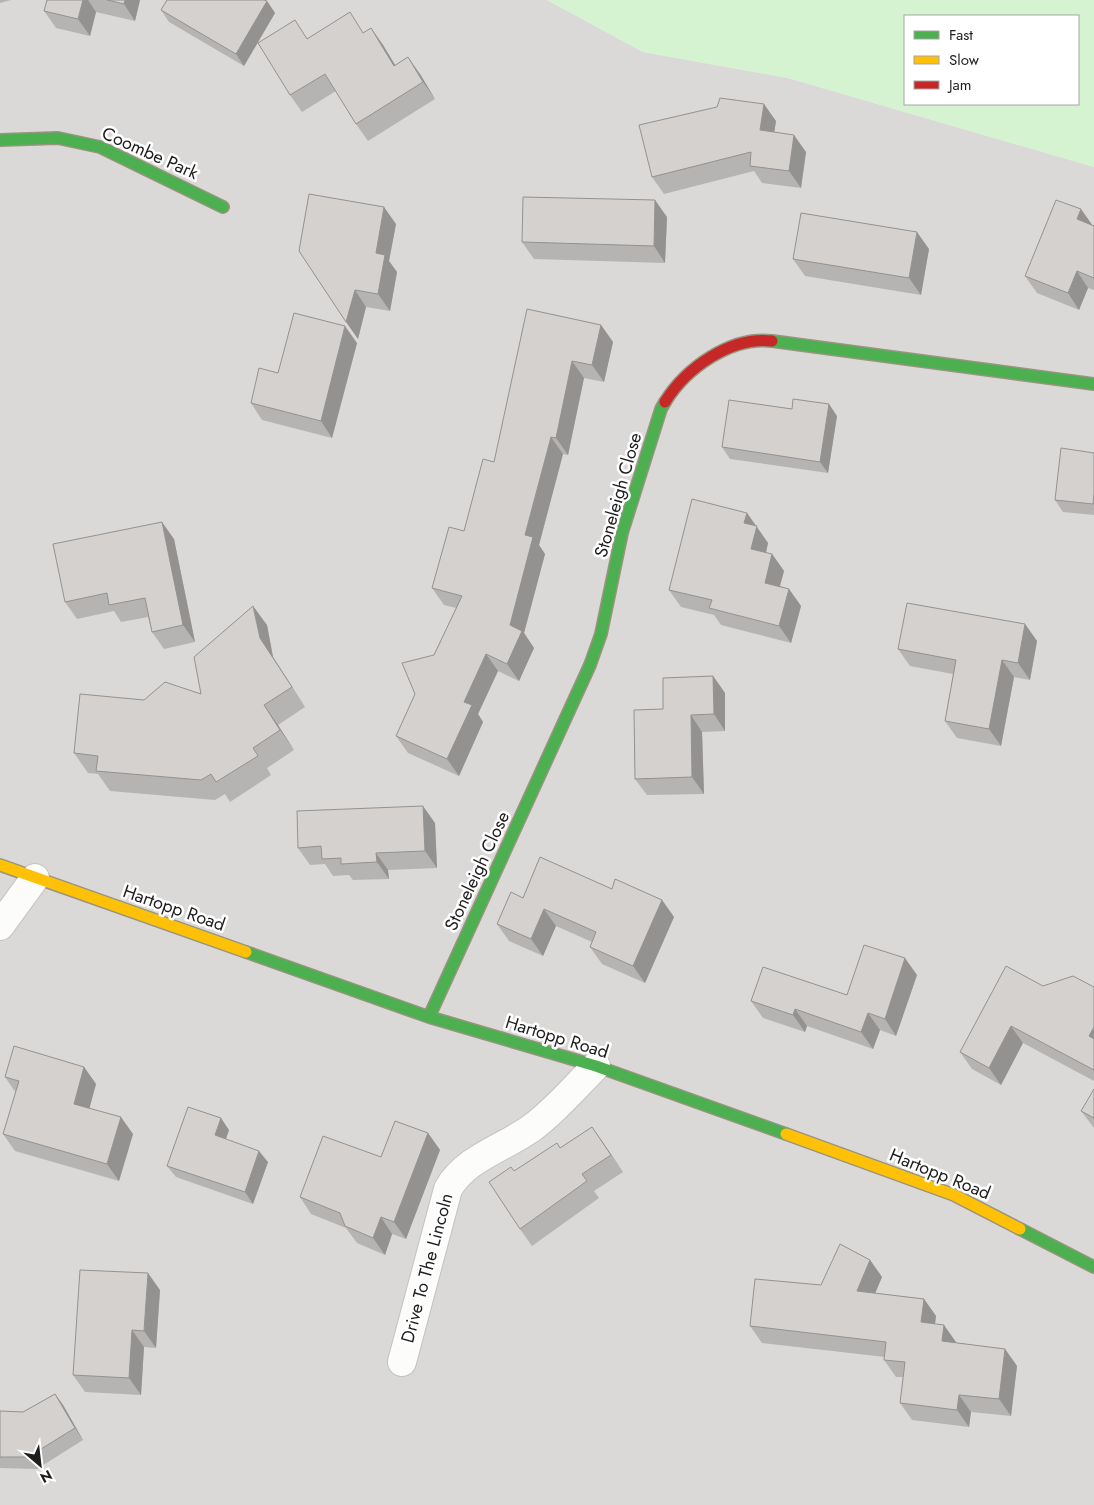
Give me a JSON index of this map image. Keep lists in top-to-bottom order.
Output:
{
  "streets": {
    "street": [
      "Coombe Park",
      "Stoneleigh Close",
      "Hartopp Road",
      "Drive To The Lincoln"
    ]
  },
  "crossings": [
    ["Stoneleigh Close", "Hartopp Road"],
    ["Hartopp Road", "Drive To The Lincoln"]
  ],
  "legend": ["Fast", "Slow", "Jam"],
  "north": "bottom right"
}
